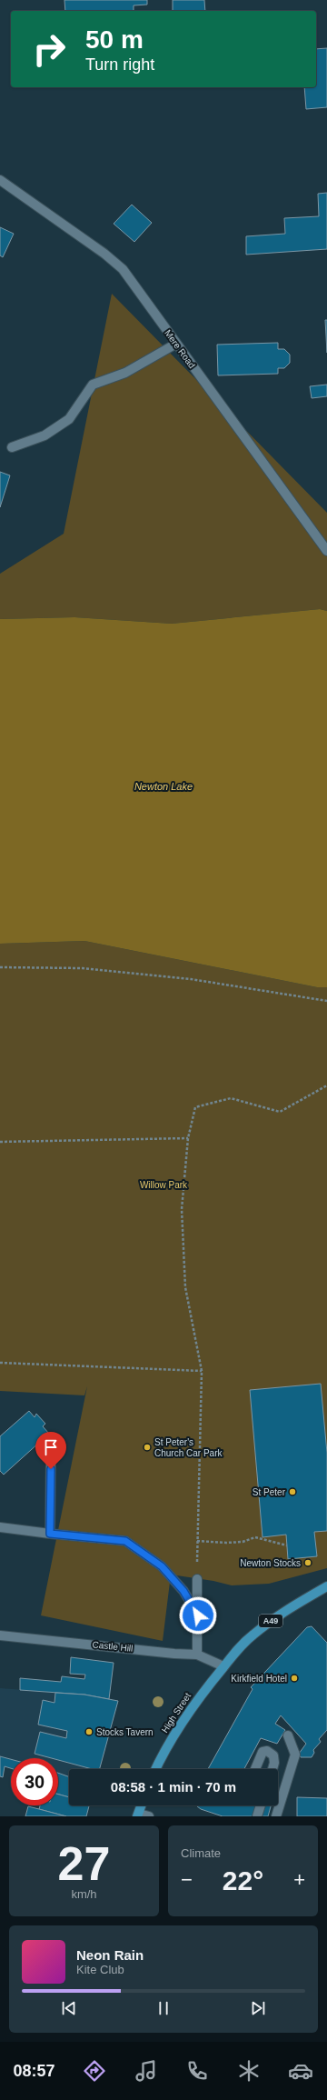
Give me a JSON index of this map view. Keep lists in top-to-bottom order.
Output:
{
  "streets": {
    "main road": ["A49", "High Street"],
    "street": ["Mere Road", "Castle Hill"]
  },
  "crossings": [
    ["A49", "Castle Hill"],
    ["A49", "High Street"],
    ["Castle Hill", "High Street"]
  ],
  "water": ["Newton Lake"],
  "parks": ["Willow Park"],
  "places": [
    "St Peter's Church Car Park",
    "St Peter",
    "Newton Stocks",
    "Kirkfield Hotel",
    "Stocks Tavern"
  ],
  "page": {
    "turn": ["50 m", "Turn right"],
    "limit": "30",
    "trip": "08:58 · 1 min · 70 m",
    "tile": [
      ["27", "km/h"],
      "Climate"
    ],
    "heat": ["−", "22°", "+"],
    "song": ["Neon Rain", "Kite Club"],
    "tabs": "08:57"
  }
}
